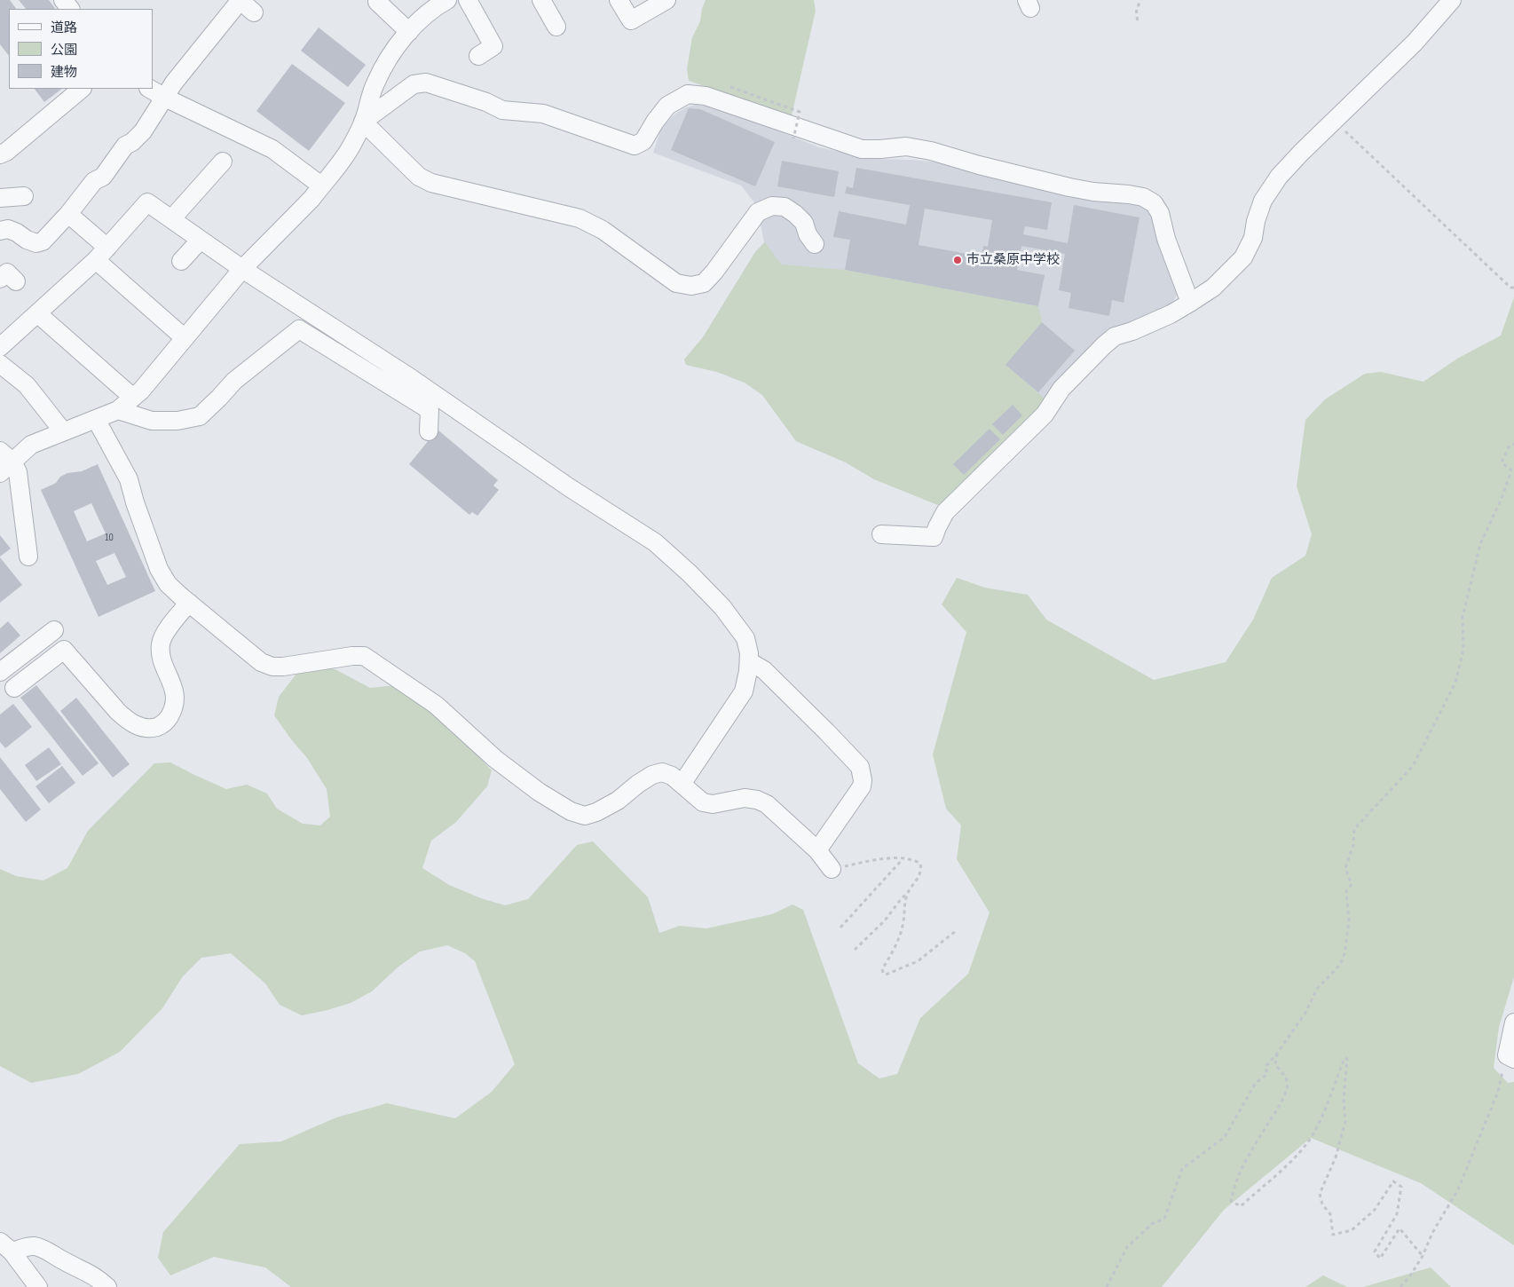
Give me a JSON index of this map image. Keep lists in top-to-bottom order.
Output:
{
  "places": ["市立桑原中学校"],
  "house_numbers": ["10"],
  "legend": ["道路", "公園", "建物"]
}
